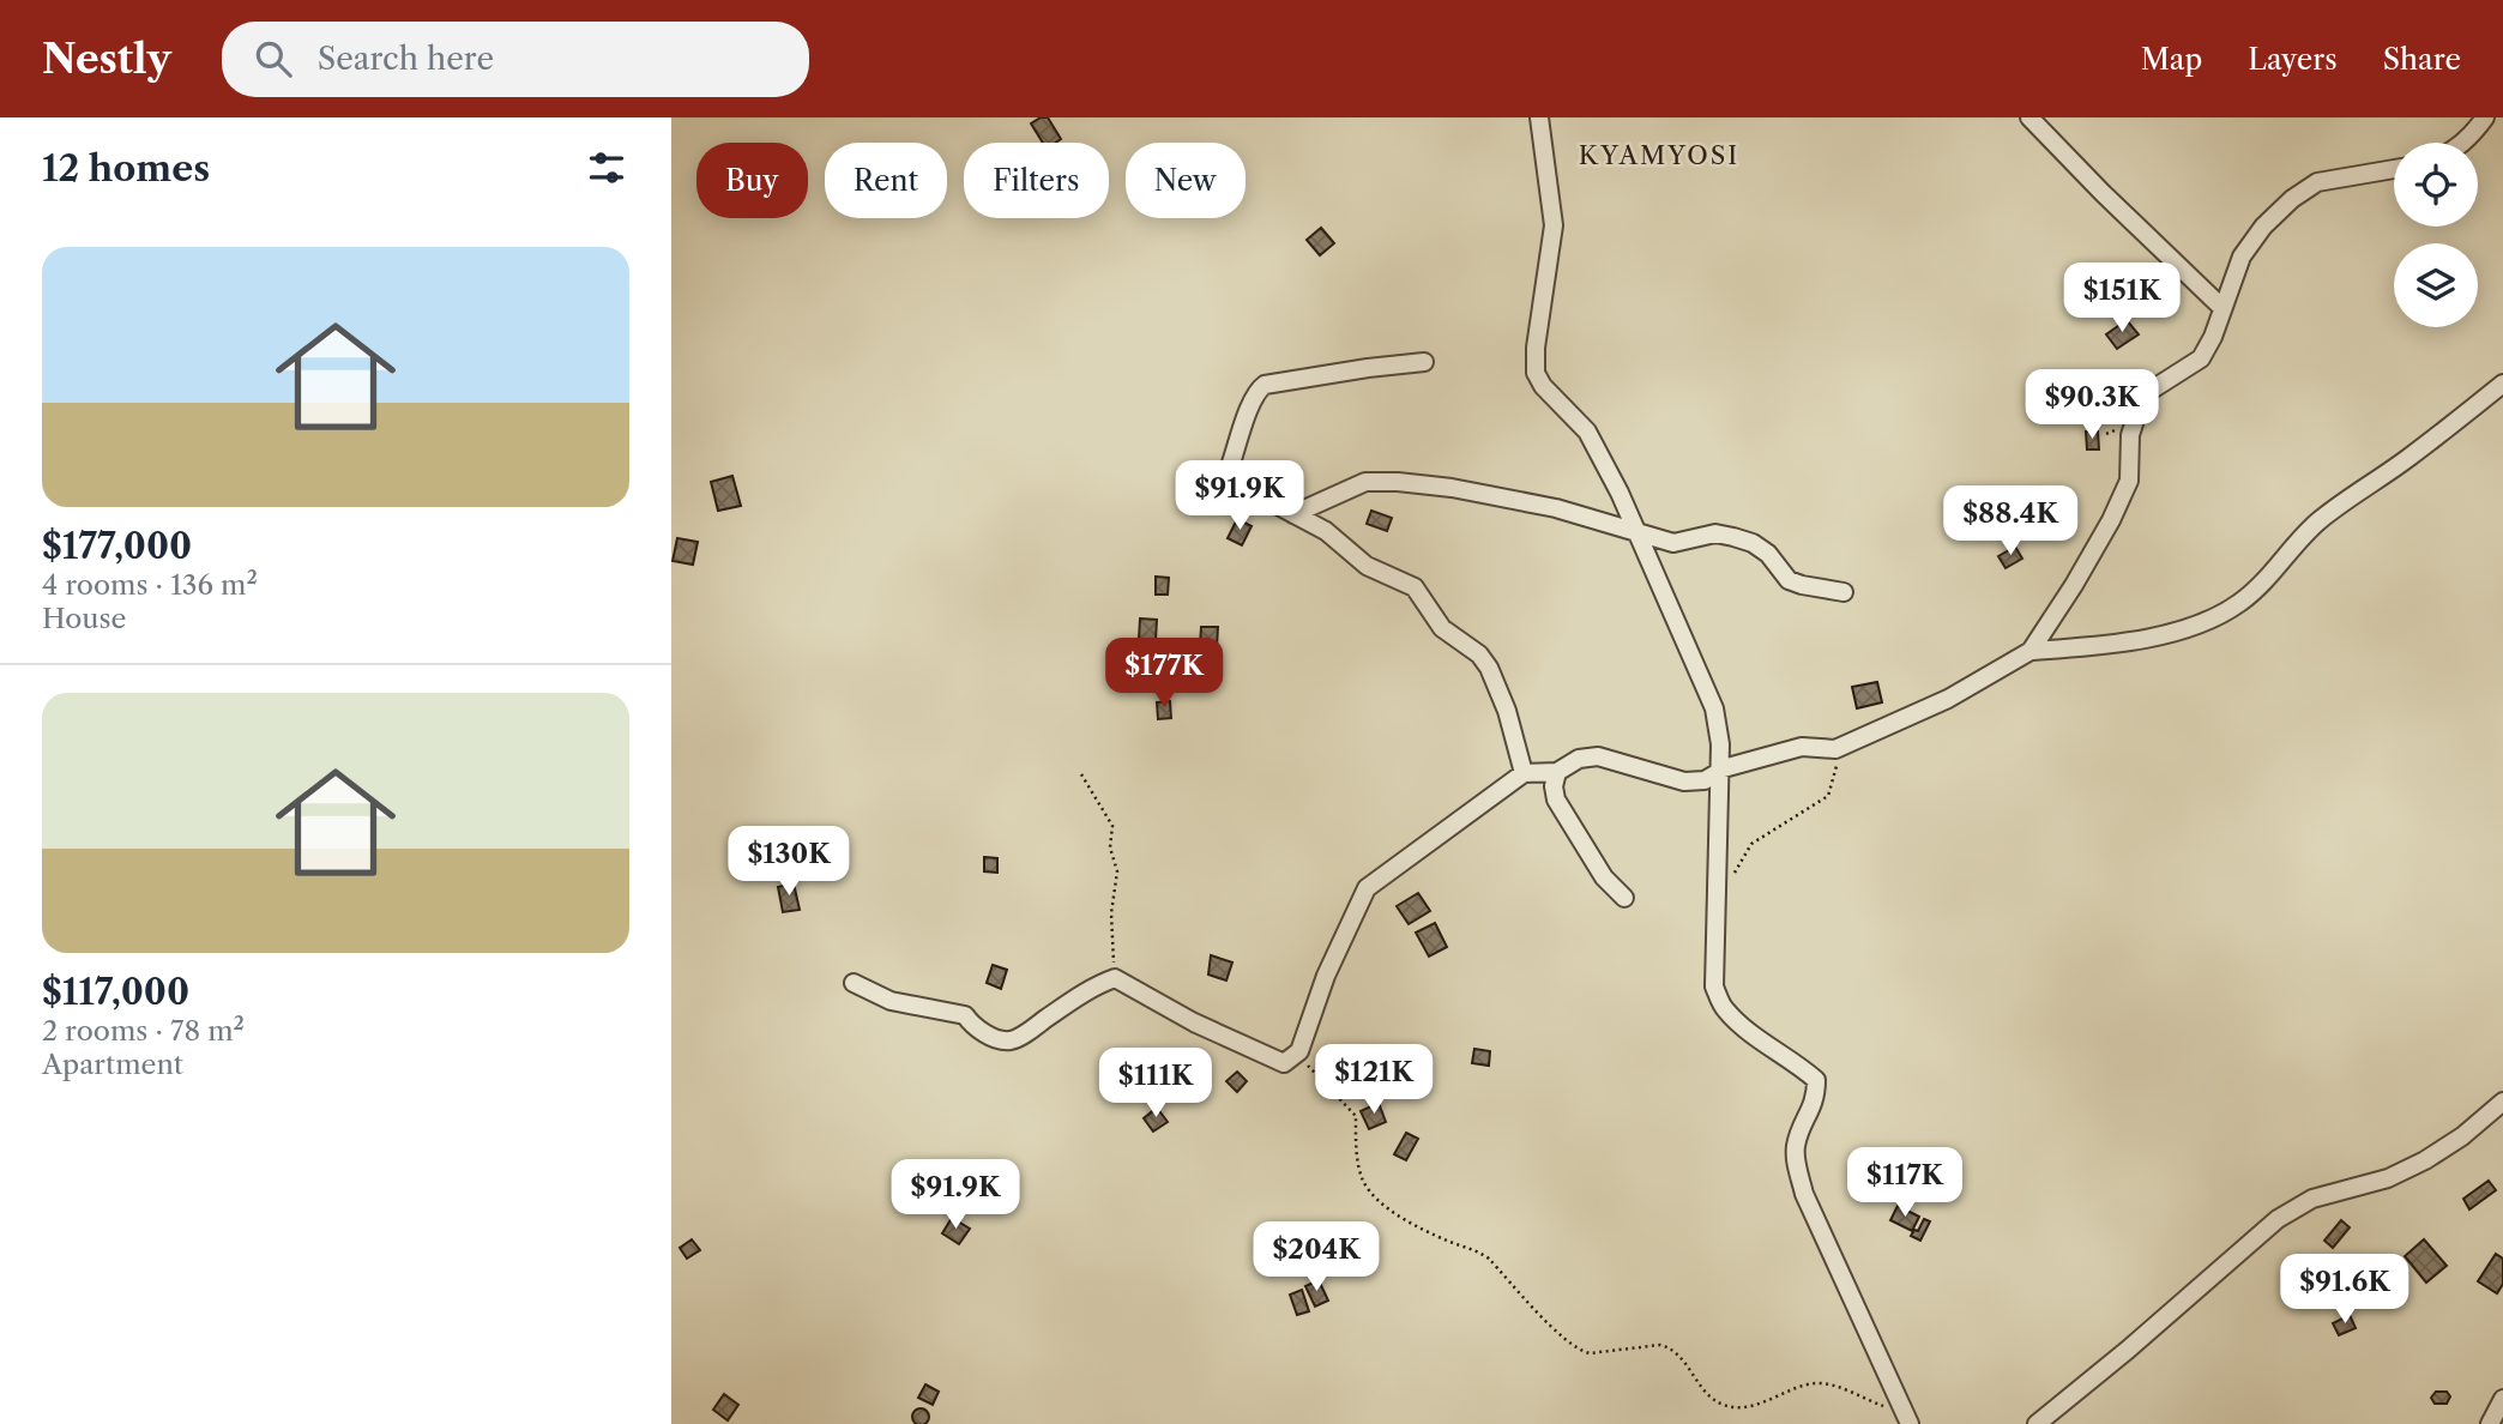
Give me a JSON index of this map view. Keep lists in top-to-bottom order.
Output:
{
  "districts": ["KYAMYOSI"],
  "page": {
    "header": "Nestly",
    "search": "Search here",
    "nav": ["Map", "Layers", "Share"],
    "heading": "12 homes",
    "chip": [
      "Buy",
      "Rent",
      "Filters",
      "New"
    ],
    "list": [
      {
        "name": "$177,000",
        "note": "4 rooms · 136 m² · House"
      },
      {
        "name": "$117,000",
        "note": "2 rooms · 78 m² · Apartment"
      }
    ],
    "price": [
      "$151K",
      "$90.3K",
      "$91.9K",
      "$88.4K",
      "$177K",
      "$130K",
      "$121K",
      "$111K",
      "$117K",
      "$91.9K",
      "$204K",
      "$91.6K"
    ]
  }
}
